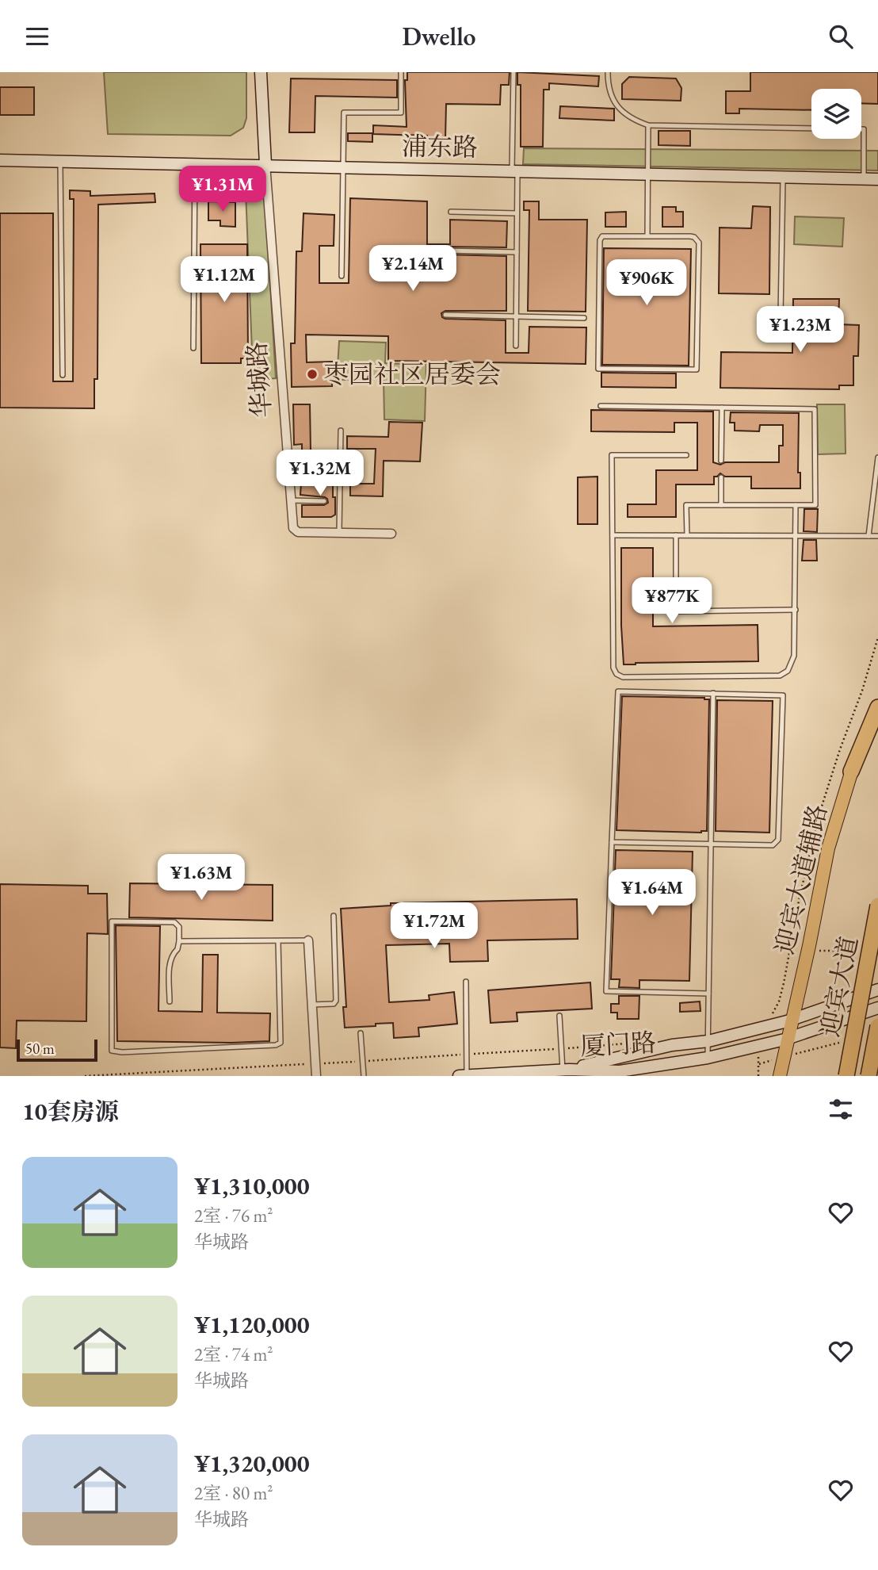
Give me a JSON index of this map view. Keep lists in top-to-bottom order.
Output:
{
  "streets": {
    "highway": ["迎宾大道"],
    "main road": ["迎宾大道辅路"],
    "street": ["浦东路", "华城路", "厦门路"]
  },
  "crossings": [
    ["浦东路", "华城路"],
    ["迎宾大道辅路", "厦门路"]
  ],
  "places": ["枣园社区居委会"],
  "scale_bar": "50 m",
  "page": {
    "header": "Dwello",
    "price": [
      "¥1.31M",
      "¥2.14M",
      "¥1.12M",
      "¥906K",
      "¥1.23M",
      "¥1.32M",
      "¥877K",
      "¥1.63M",
      "¥1.64M",
      "¥1.72M"
    ],
    "scale": "50 m",
    "heading": "10套房源",
    "list": [
      {
        "name": "¥1,310,000",
        "note": "2室 · 76 m² · 华城路"
      },
      {
        "name": "¥1,120,000",
        "note": "2室 · 74 m² · 华城路"
      },
      {
        "name": "¥1,320,000",
        "note": "2室 · 80 m² · 华城路"
      }
    ]
  }
}
